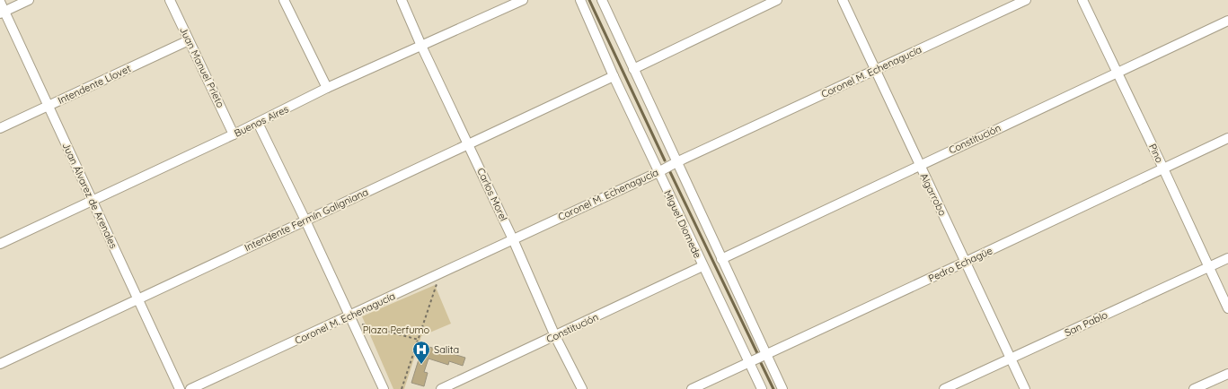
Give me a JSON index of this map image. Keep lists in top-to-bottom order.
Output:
{
  "streets": {
    "street": [
      "Juan Manuel Prieto",
      "Coronel M. Echenagucía",
      "Intendente Llovet",
      "Buenos Aires",
      "Constitución",
      "Pino",
      "Carlos Morel",
      "Algarrobo",
      "Juan Álvarez de Arenales",
      "Intendente Fermín Galigniana",
      "Miguel Diomede",
      "Pedro Echagüe",
      "San Pablo"
    ]
  },
  "crossings": [
    ["Juan Manuel Prieto", "Intendente Llovet"],
    ["Juan Manuel Prieto", "Buenos Aires"],
    ["Coronel M. Echenagucía", "Carlos Morel"],
    ["Coronel M. Echenagucía", "Algarrobo"],
    ["Coronel M. Echenagucía", "Miguel Diomede"],
    ["Intendente Llovet", "Juan Álvarez de Arenales"],
    ["Buenos Aires", "Carlos Morel"],
    ["Buenos Aires", "Juan Álvarez de Arenales"],
    ["Constitución", "Pino"],
    ["Constitución", "Carlos Morel"],
    ["Constitución", "Algarrobo"],
    ["Constitución", "Miguel Diomede"],
    ["Pino", "Pedro Echagüe"],
    ["Pino", "San Pablo"],
    ["Carlos Morel", "Intendente Fermín Galigniana"],
    ["Algarrobo", "Pedro Echagüe"],
    ["Algarrobo", "San Pablo"],
    ["Juan Álvarez de Arenales", "Intendente Fermín Galigniana"],
    ["Intendente Fermín Galigniana", "Miguel Diomede"],
    ["Miguel Diomede", "Pedro Echagüe"]
  ],
  "parks": ["Plaza Perfumo"],
  "places": {
    "hospital": ["Salita"]
  }
}
